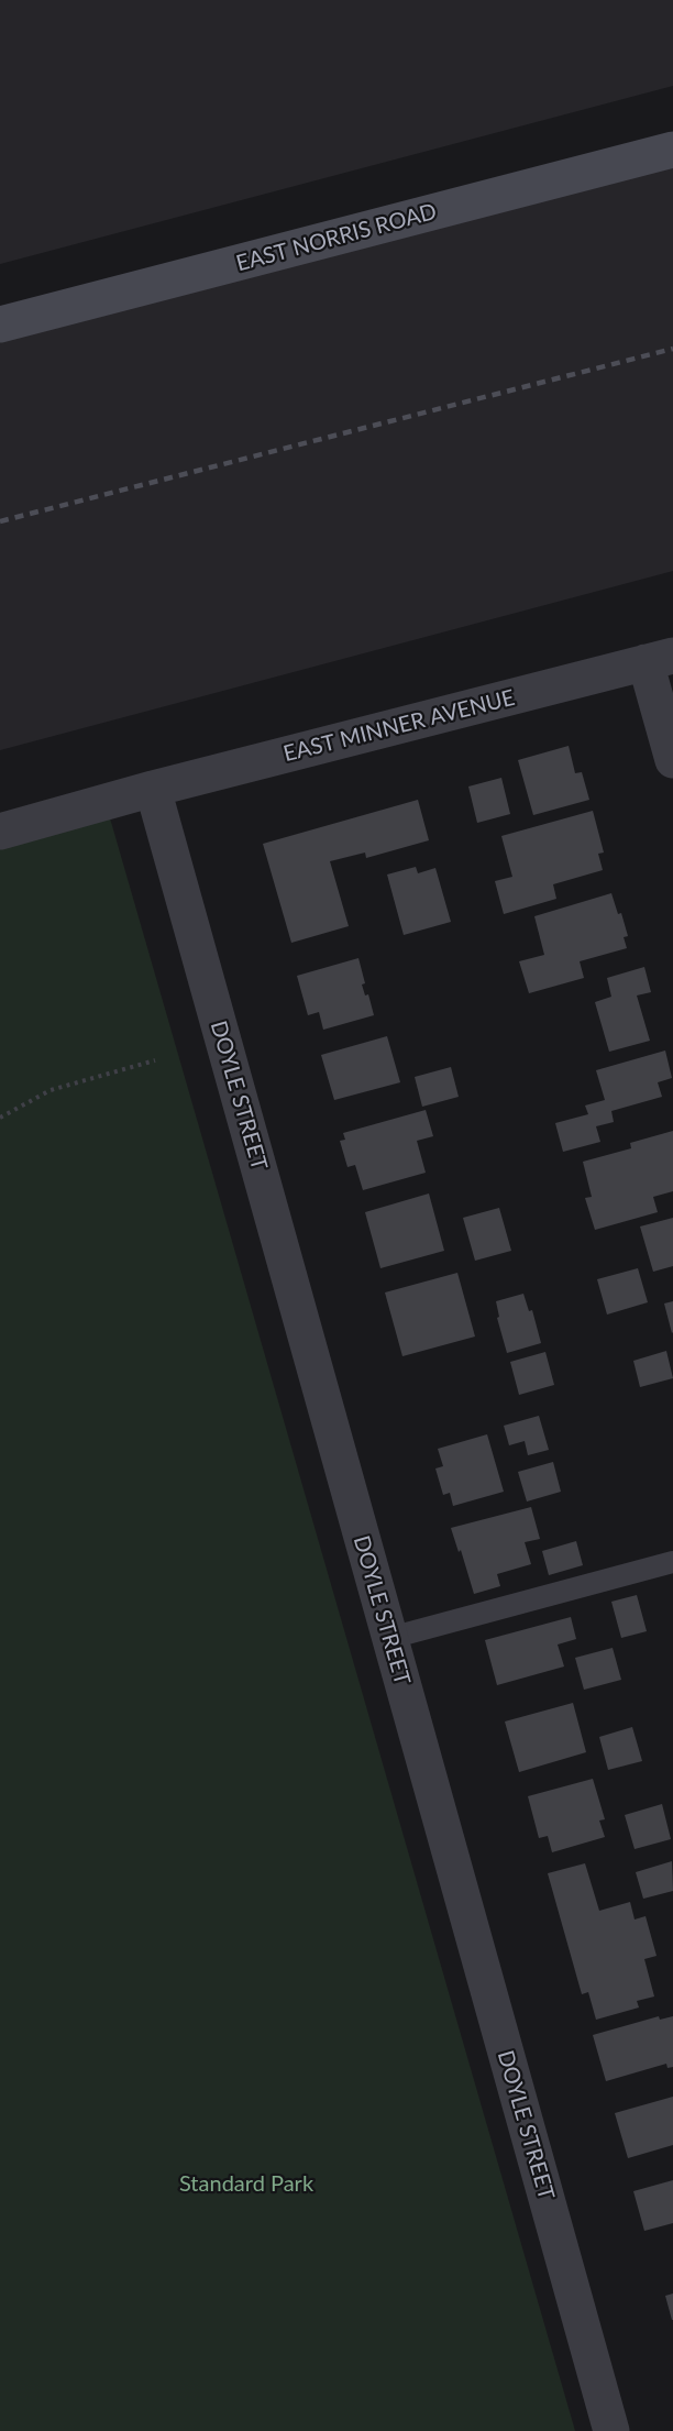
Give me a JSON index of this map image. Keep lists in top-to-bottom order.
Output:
{
  "streets": {
    "street": ["EAST NORRIS ROAD", "EAST MINNER AVENUE", "DOYLE STREET"]
  },
  "crossings": [
    ["EAST MINNER AVENUE", "DOYLE STREET"]
  ],
  "parks": ["Standard Park"]
}
